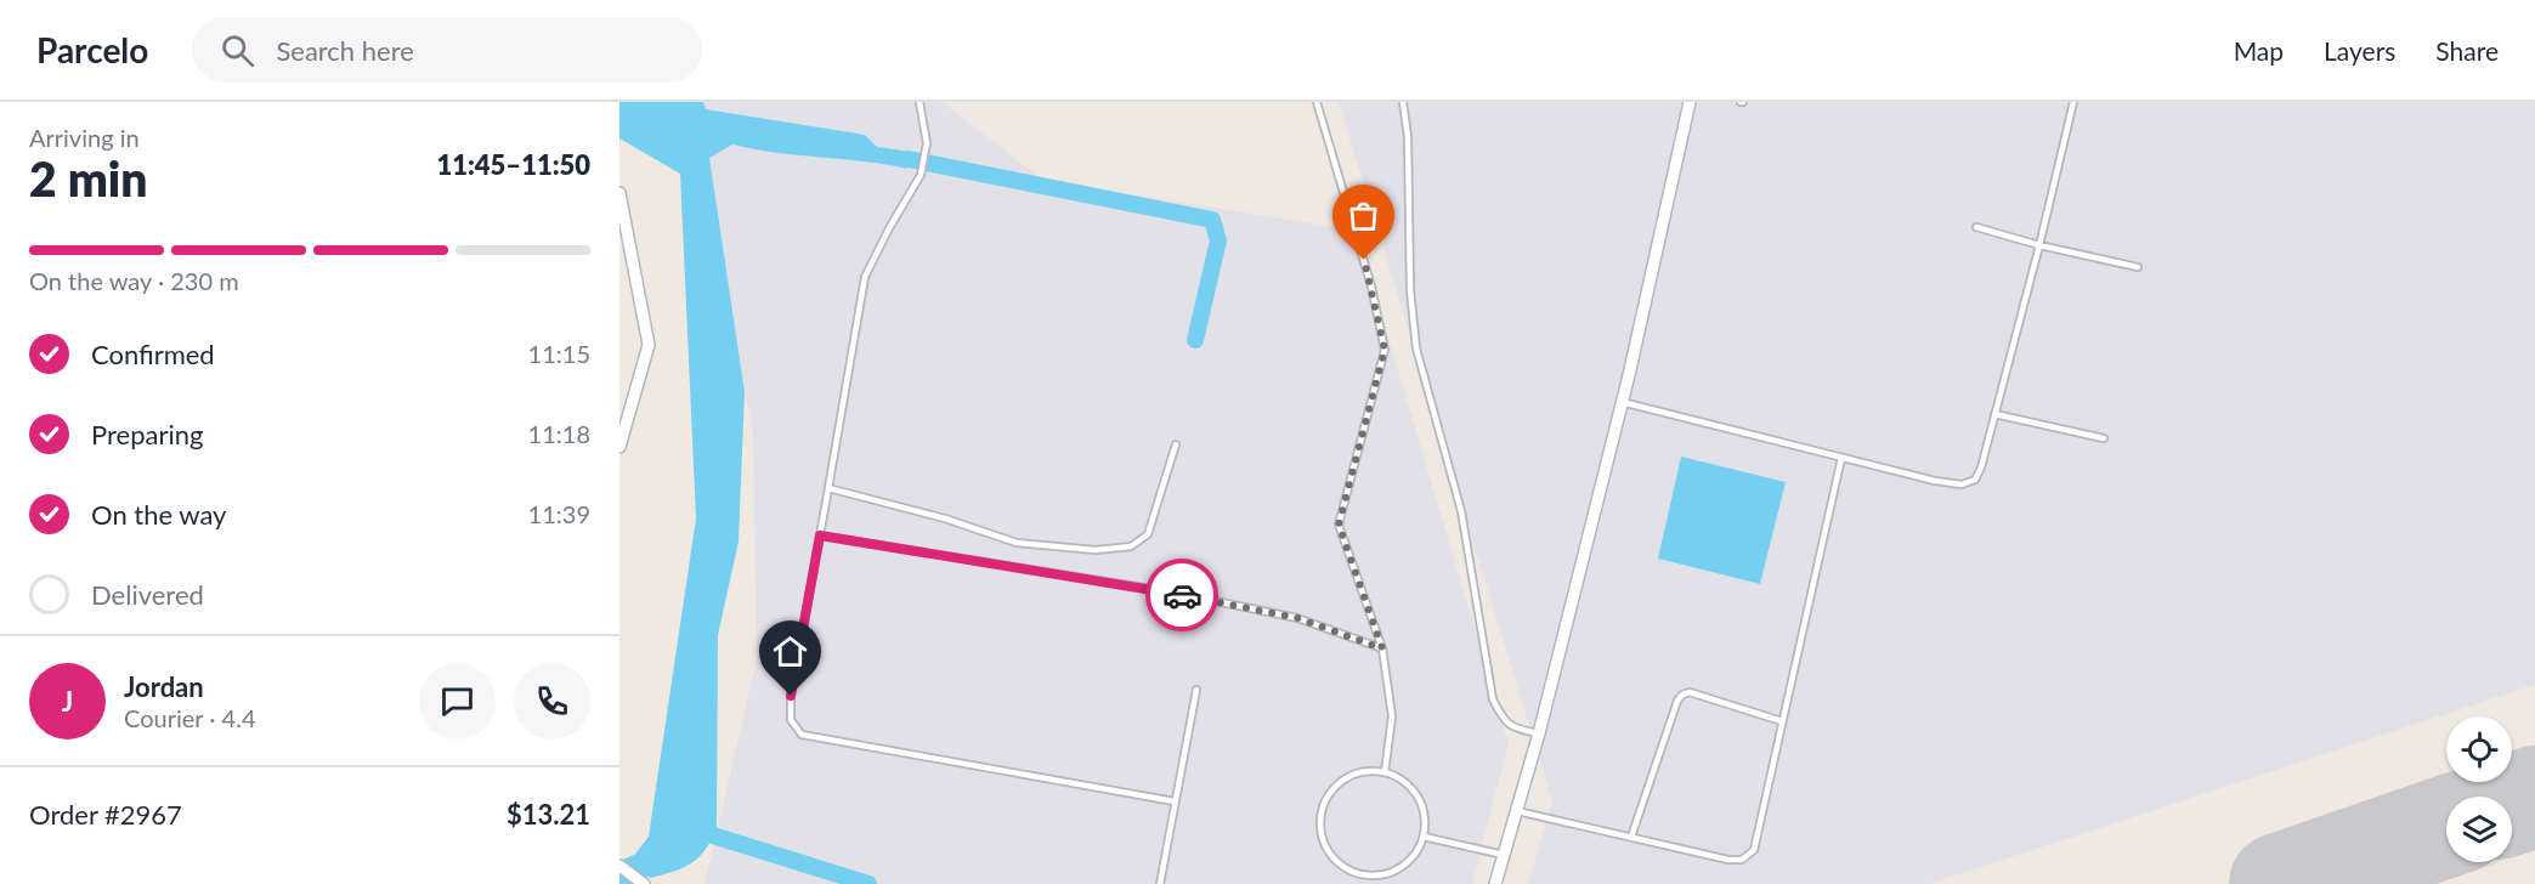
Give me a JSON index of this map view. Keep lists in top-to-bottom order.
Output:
{
  "page": {
    "header": "Parcelo",
    "search": "Search here",
    "nav": ["Map", "Layers", "Share"],
    "heading": ["2 min", "Arriving in", "11:45–11:50"],
    "panel": [
      "Jordan",
      "Courier · 4.4",
      "Order #2967",
      "$13.21"
    ],
    "bar": "On the way · 230 m",
    "list": [
      ["Confirmed", "11:15"],
      ["Preparing", "11:18"],
      ["On the way", "11:39"],
      "Delivered"
    ],
    "round": "J"
  }
}
